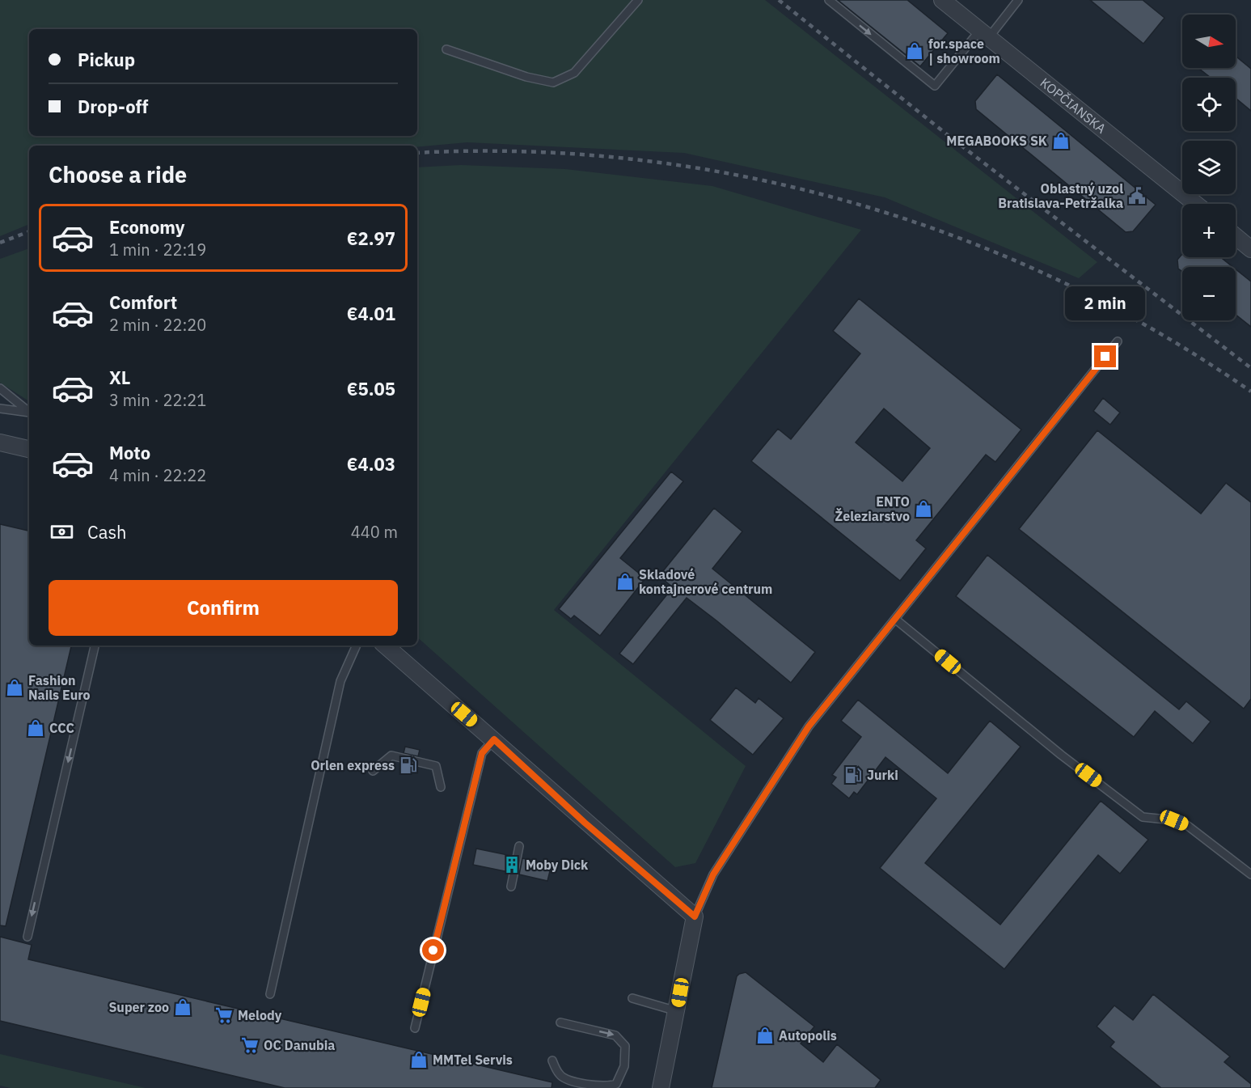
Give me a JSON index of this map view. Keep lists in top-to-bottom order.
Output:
{
  "streets": {
    "street": ["KOPČIANSKA"]
  },
  "places": {
    "shop": [
      "for.space | showroom",
      "MEGABOOKS SK",
      "ENTO Železiarstvo",
      "Skladové kontajnerové centrum",
      "Fashion Nails Euro",
      "CCC",
      "Super zoo",
      "Autopolis",
      "MMTel Servis"
    ],
    "public building": ["Oblastný uzol Bratislava-Petržalka"],
    "fuel station": ["Orlen express", "Jurki"],
    "building": ["Moby Dick"],
    "supermarket": ["Melody", "OC Danubia"]
  },
  "north": "right",
  "page": {
    "map_buttons": ["+", "−"],
    "banner": ["Pickup", "Drop-off"],
    "heading": "Choose a ride",
    "list": [
      {
        "name": "Economy",
        "note": "1 min · 22:19",
        "value": "€2.97"
      },
      {
        "name": "Comfort",
        "note": "2 min · 22:20",
        "value": "€4.01"
      },
      {
        "name": "XL",
        "note": "3 min · 22:21",
        "value": "€5.05"
      },
      {
        "name": "Moto",
        "note": "4 min · 22:22",
        "value": "€4.03"
      }
    ],
    "bubble": "2 min",
    "pay": ["Cash", "440 m"],
    "buttons": "Confirm"
  }
}
